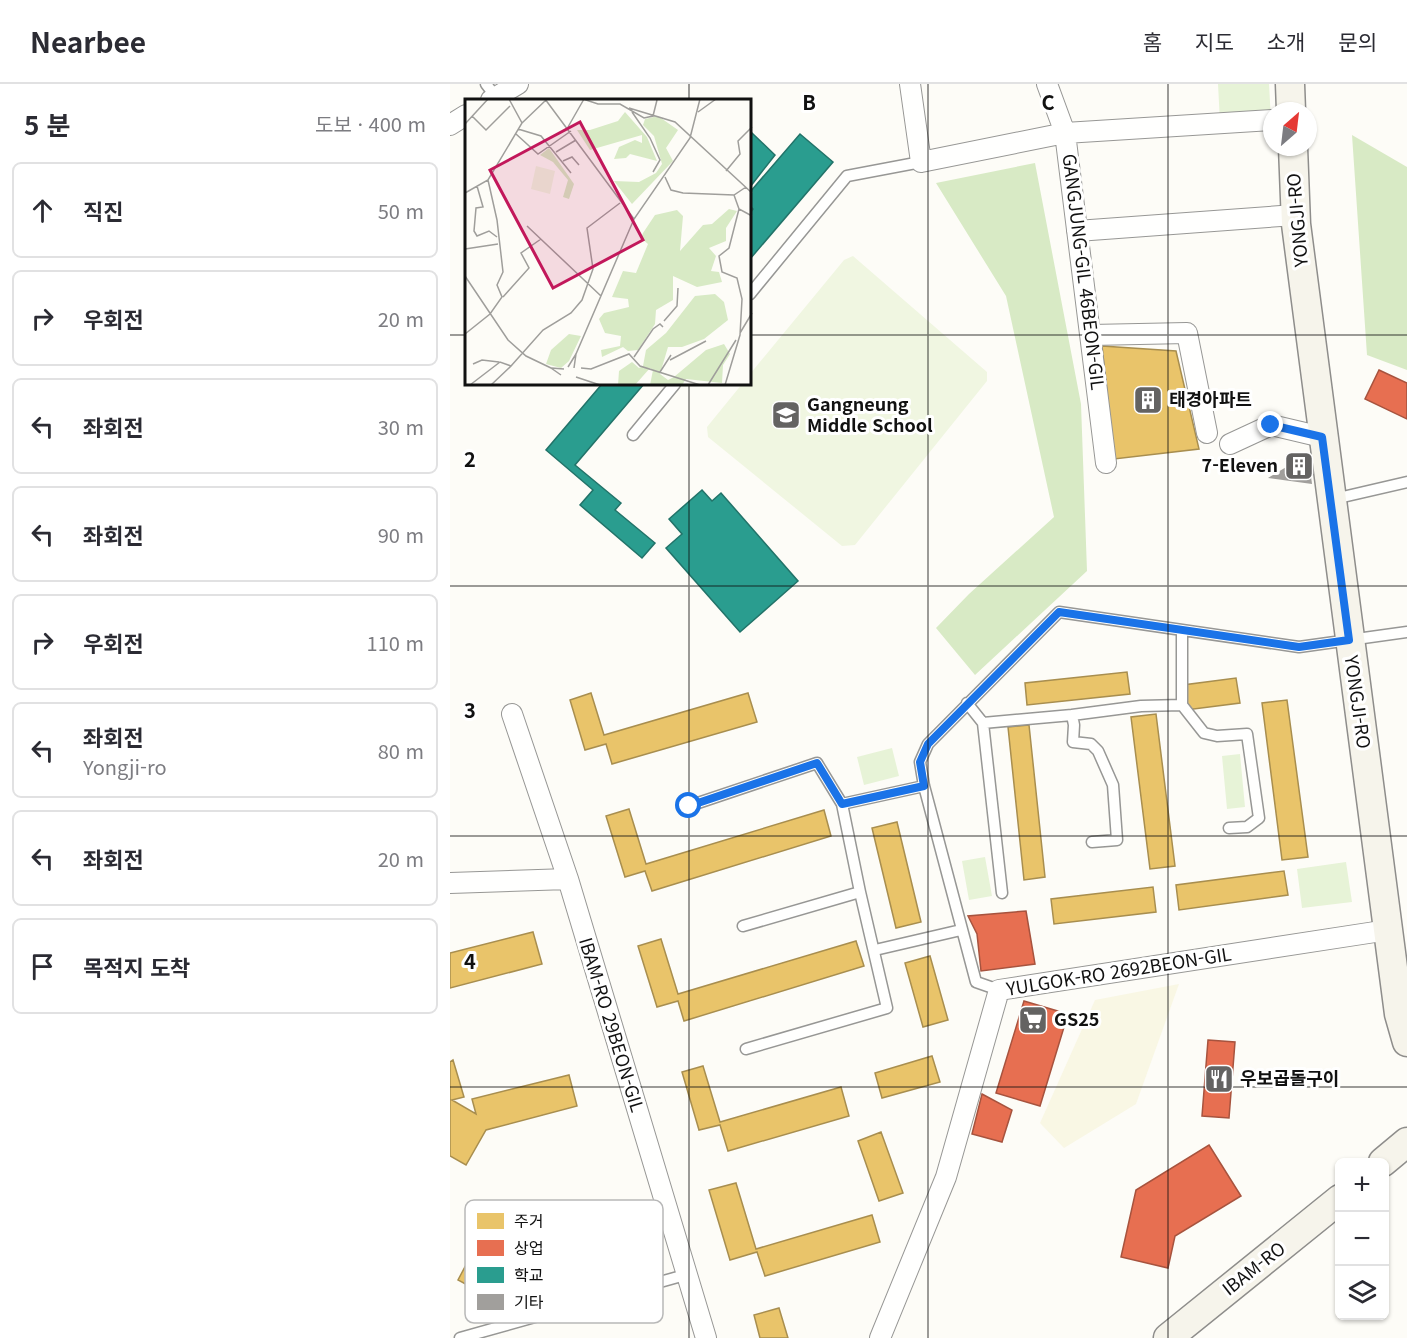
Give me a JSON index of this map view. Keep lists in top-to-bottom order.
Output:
{
  "streets": {
    "street": [
      "YONGJI-RO",
      "GANGJUNG-GIL 46BEON-GIL",
      "YULGOK-RO 2692BEON-GIL",
      "IBAM-RO 29BEON-GIL",
      "IBAM-RO"
    ]
  },
  "crossings": [
    ["YONGJI-RO", "YULGOK-RO 2692BEON-GIL"]
  ],
  "places": {
    "building": ["태경아파트", "7-Eleven"],
    "school or university": ["Gangneung Middle School"],
    "supermarket": ["GS25"],
    "restaurant": ["우보곱돌구이"]
  },
  "legend": [
    "주거",
    "상업",
    "학교",
    "기타"
  ],
  "north": "top right",
  "page": {
    "header": "Nearbee",
    "nav": [
      "홈",
      "지도",
      "소개",
      "문의"
    ],
    "heading": ["5 분", "도보 · 400 m"],
    "list": [
      ["직진", "50 m"],
      ["우회전", "20 m"],
      ["좌회전", "30 m"],
      ["좌회전", "90 m"],
      ["우회전", "110 m"],
      ["좌회전", "Yongji-ro", "80 m"],
      ["좌회전", "20 m"],
      "목적지 도착"
    ],
    "map_buttons": ["+", "−"]
  },
  "grid": {
    "columns": ["B", "C"],
    "rows": ["2", "3", "4"]
  }
}
